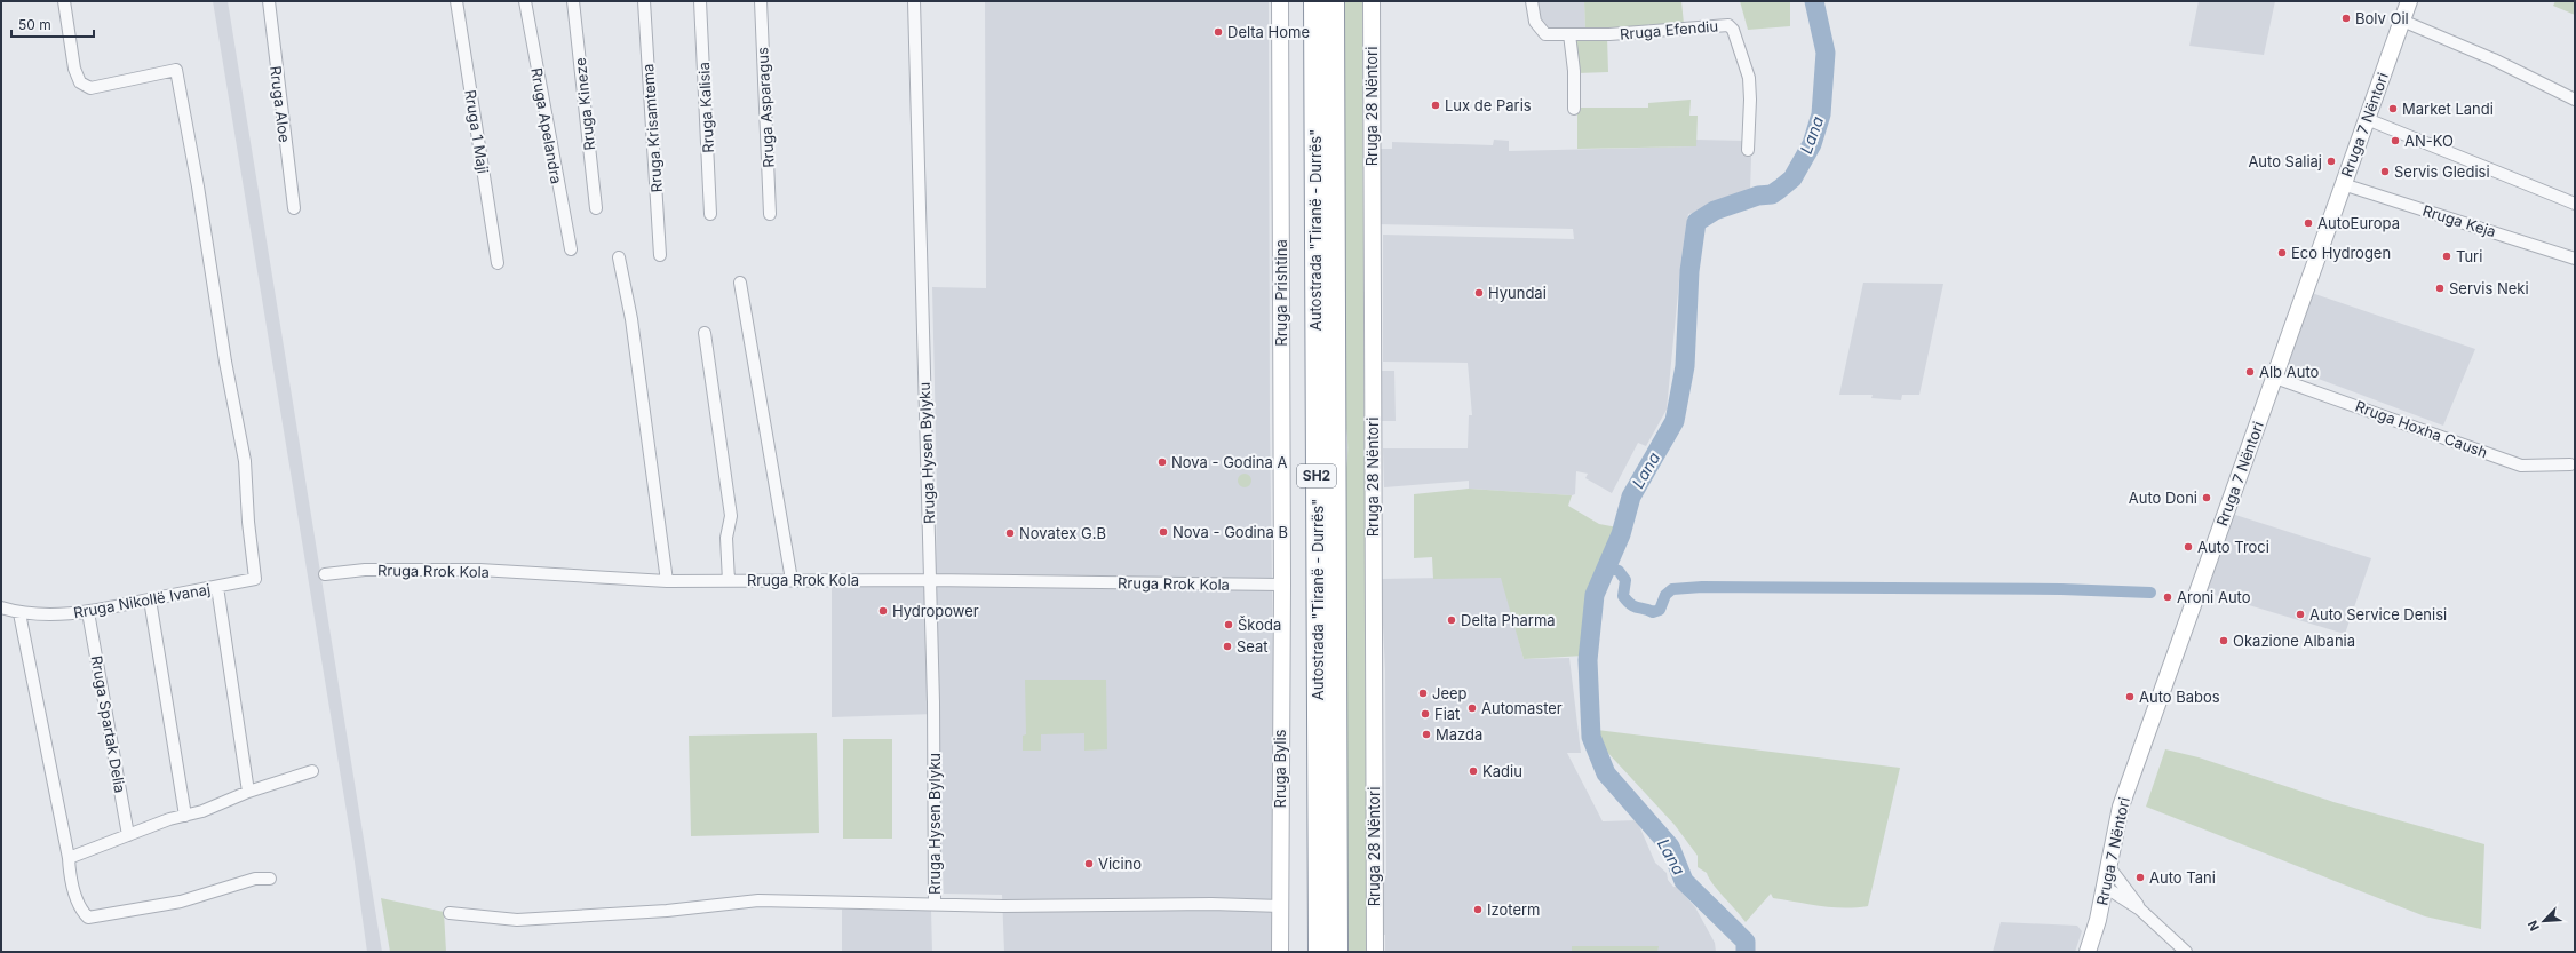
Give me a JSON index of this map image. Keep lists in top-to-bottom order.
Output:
{
  "streets": {
    "highway": ["Autostrada \"Tiranë - Durrës\"", "SH2"],
    "main road": [
      "Rruga 28 Nëntori",
      "Rruga 7 Nëntori",
      "Rruga Prishtina",
      "Rruga Bylis"
    ],
    "street": [
      "Rruga Efendiu",
      "Rruga Aloe",
      "Rruga Kineze",
      "Rruga Kalisia",
      "Rruga Asparagus",
      "Rruga Apelandra",
      "Rruga Krisamtema",
      "Rruga 1 Maji",
      "Rruga Keja",
      "Rruga Hoxha Caush",
      "Rruga Hysen Bylyku",
      "Rruga Rrok Kola",
      "Rruga Nikollë Ivanaj",
      "Rruga Spartak Delia"
    ]
  },
  "crossings": [
    ["Rruga 7 Nëntori", "Rruga Keja"],
    ["Rruga 7 Nëntori", "Rruga Hoxha Caush"],
    ["Rruga Prishtina", "Rruga Rrok Kola"],
    ["Rruga Prishtina", "Rruga Bylis"],
    ["Rruga Hysen Bylyku", "Rruga Rrok Kola"],
    ["Rruga Rrok Kola", "Rruga Bylis"],
    ["Rruga Nikollë Ivanaj", "Rruga Spartak Delia"]
  ],
  "water": ["Lana"],
  "places": [
    "Bolv Oil",
    "Delta Home",
    "Lux de Paris",
    "Market Landi",
    "AN-KO",
    "Auto Saliaj",
    "Servis Gledisi",
    "AutoEuropa",
    "Eco Hydrogen",
    "Turi",
    "Servis Neki",
    "Hyundai",
    "Alb Auto",
    "Nova - Godina A",
    "Auto Doni",
    "Nova - Godina B",
    "Novatex G.B",
    "Auto Troci",
    "Aroni Auto",
    "Hydropower",
    "Auto Service Denisi",
    "Delta Pharma",
    "Škoda",
    "Okazione Albania",
    "Seat",
    "Jeep",
    "Auto Babos",
    "Automaster",
    "Fiat",
    "Mazda",
    "Kadiu",
    "Vicino",
    "Auto Tani",
    "Izoterm"
  ],
  "scale_bar": "50 m",
  "north": "bottom left"
}
